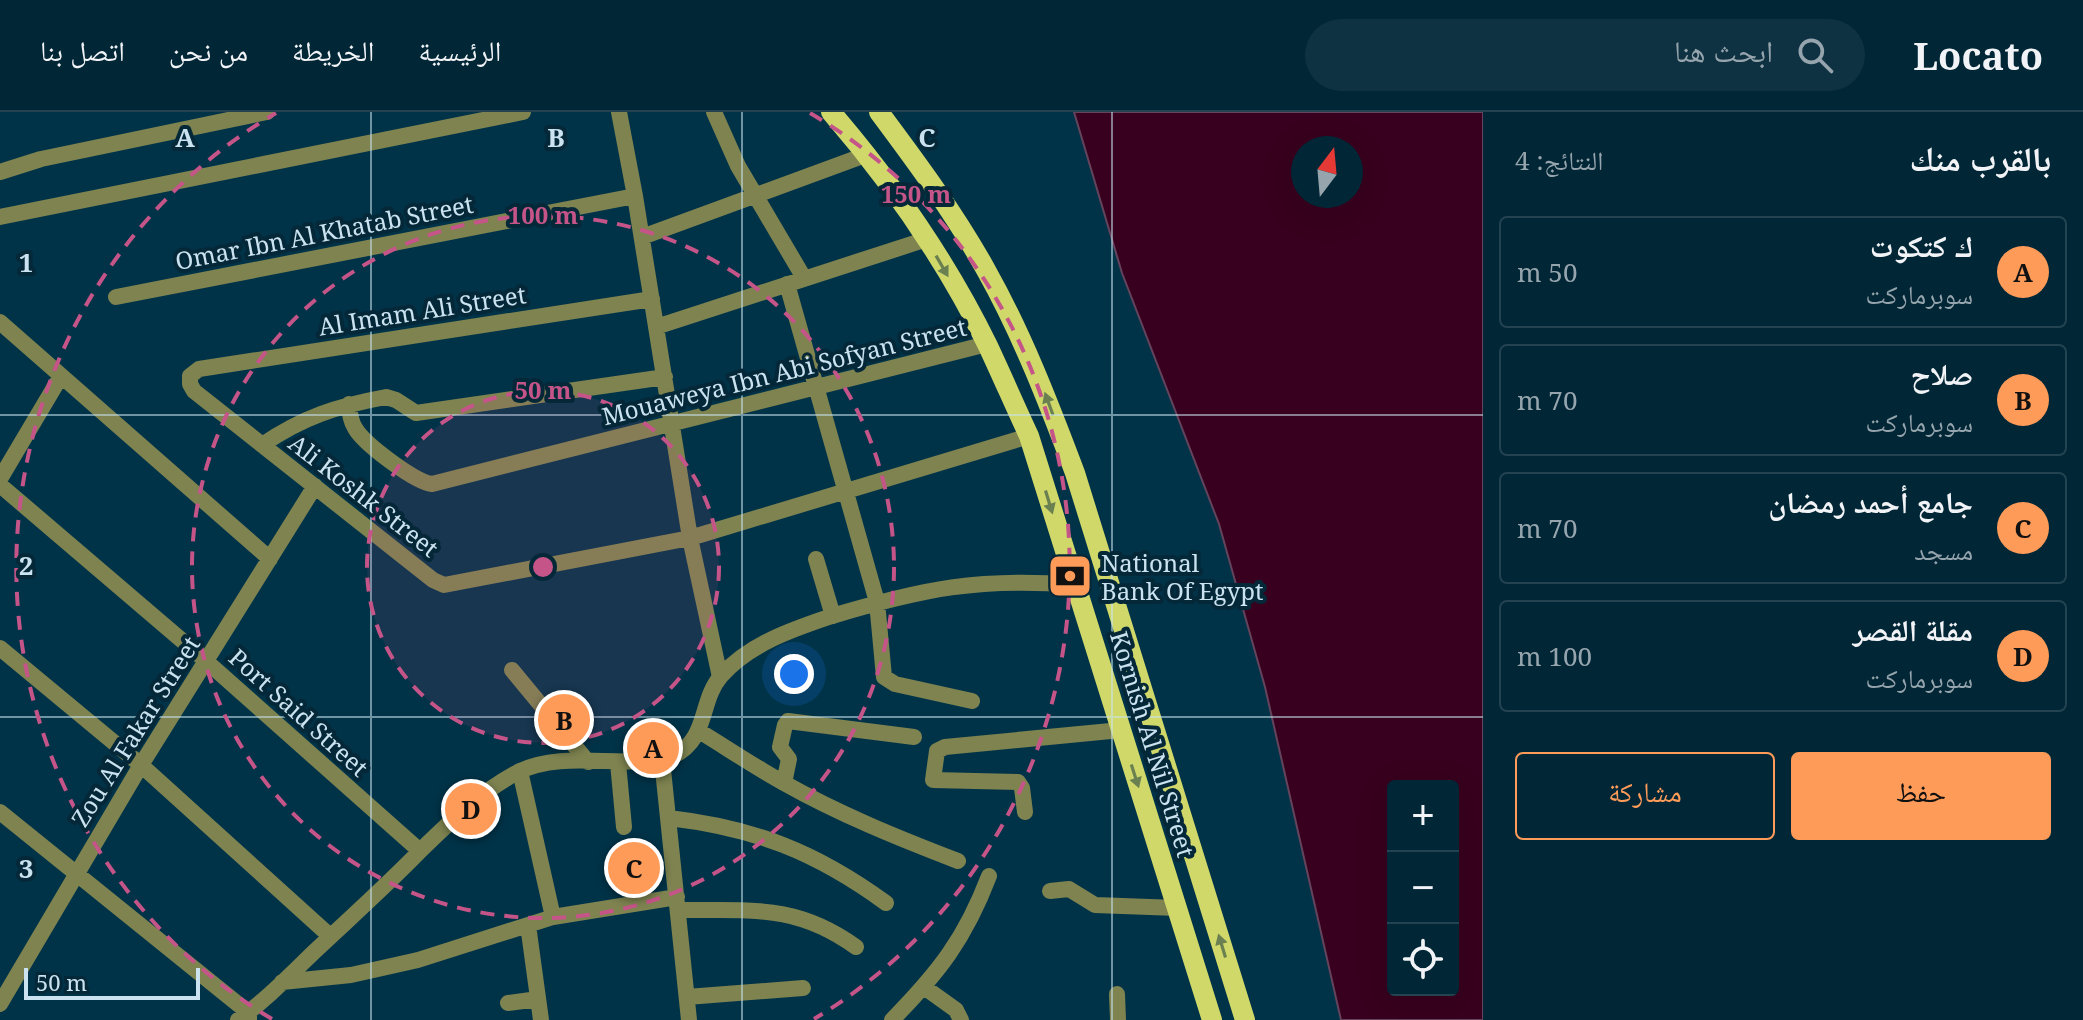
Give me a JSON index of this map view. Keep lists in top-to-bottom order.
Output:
{
  "streets": {
    "main road": ["Kornish Al Nil Street"],
    "street": [
      "Omar Ibn Al Khatab Street",
      "Al Imam Ali Street",
      "Mouaweya Ibn Abi Sofyan Street",
      "Ali Koshk Street",
      "Port Said Street",
      "Zou Al Fakar Street"
    ]
  },
  "crossings": [
    ["Al Imam Ali Street", "Ali Koshk Street"],
    ["Mouaweya Ibn Abi Sofyan Street", "Kornish Al Nil Street"],
    ["Ali Koshk Street", "Zou Al Fakar Street"],
    ["Ali Koshk Street", "Kornish Al Nil Street"],
    ["Port Said Street", "Zou Al Fakar Street"]
  ],
  "places": {
    "bank": ["National Bank Of Egypt"]
  },
  "scale_bar": "50 m",
  "north": "top",
  "page": {
    "header": "Locato",
    "search": "ابحث هنا",
    "nav": [
      "الرئيسية",
      "الخريطة",
      "من نحن",
      "اتصل بنا"
    ],
    "heading": ["بالقرب منك", "النتائج: 4"],
    "list": [
      {
        "mark": "A",
        "name": "ك كتكوت",
        "note": "سوبرماركت",
        "value": "50 m"
      },
      {
        "mark": "B",
        "name": "صلاح",
        "note": "سوبرماركت",
        "value": "70 m"
      },
      {
        "mark": "C",
        "name": "جامع أحمد رمضان",
        "note": "مسجد",
        "value": "70 m"
      },
      {
        "mark": "D",
        "name": "مقلة القصر",
        "note": "سوبرماركت",
        "value": "100 m"
      }
    ],
    "pins": [
      "B",
      "A",
      "D",
      "C"
    ],
    "buttons": ["حفظ", "مشاركة"],
    "map_buttons": ["+", "−"],
    "scale": "50 m"
  },
  "grid": {
    "columns": ["A", "B", "C"],
    "rows": ["1", "2", "3"]
  },
  "rings": ["150 m", "100 m", "50 m"]
}
